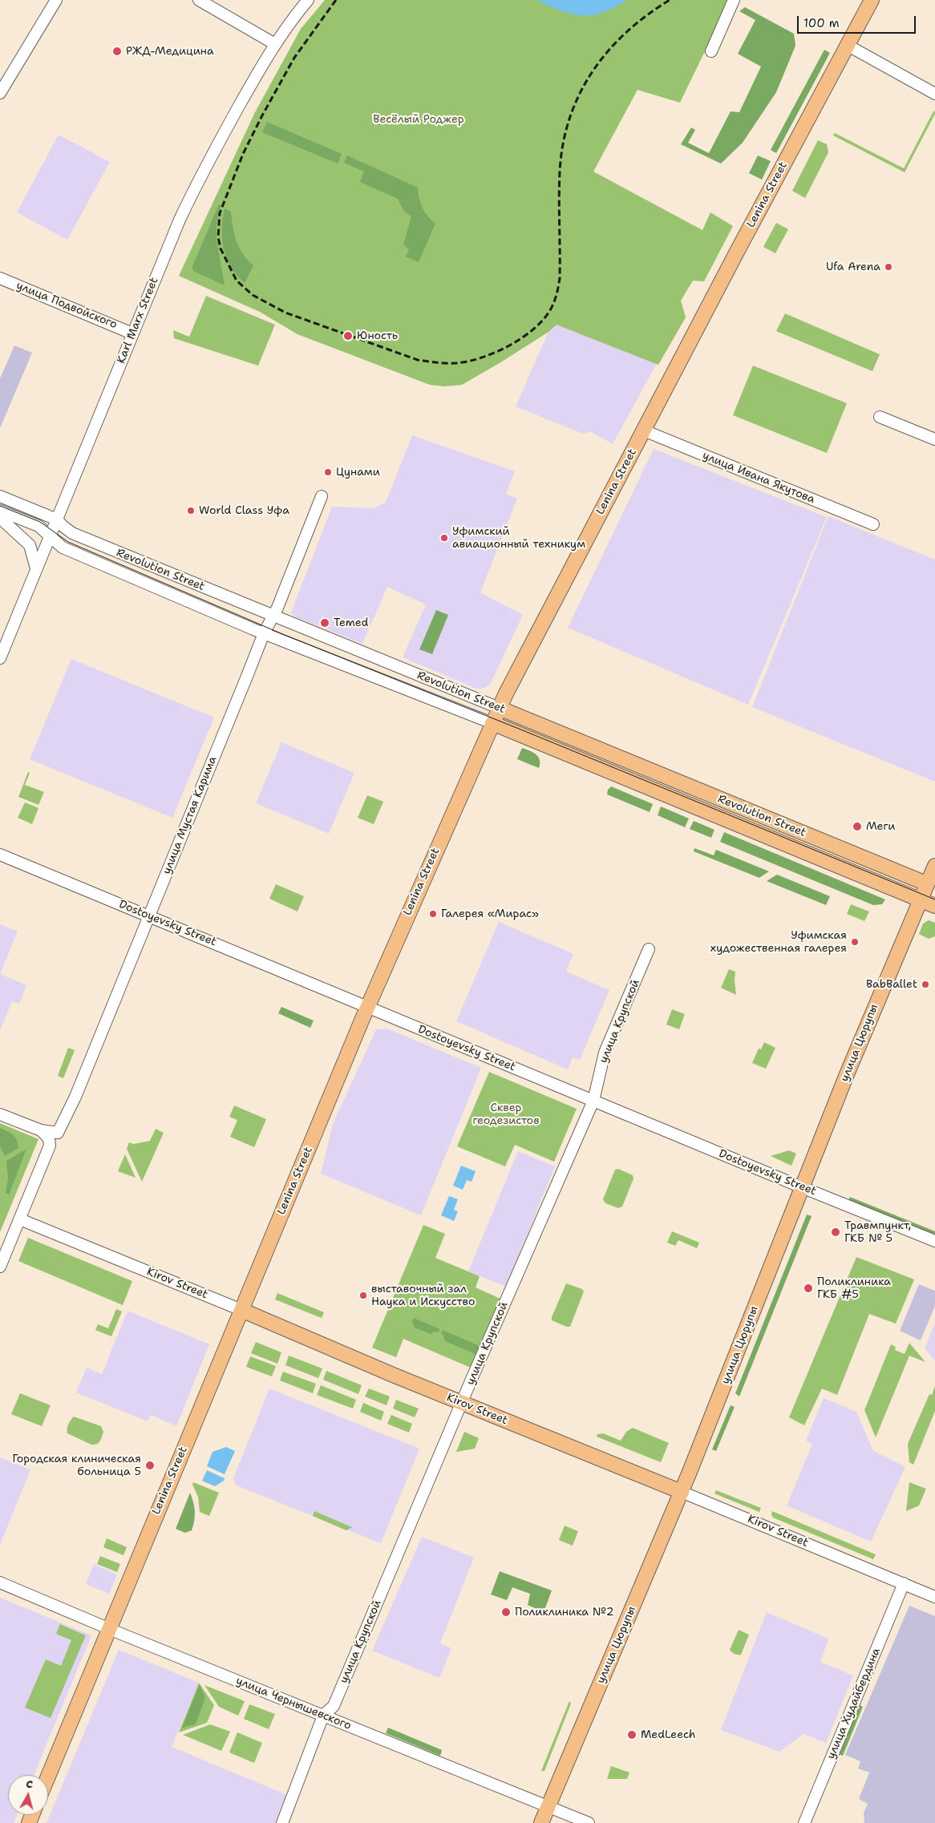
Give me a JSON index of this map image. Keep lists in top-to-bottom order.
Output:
{
  "streets": {
    "main road": [
      "Lenina Street",
      "Revolution Street",
      "улица Цюрупы",
      "Kirov Street"
    ],
    "street": [
      "улица Подвойского",
      "Karl Marx Street",
      "улица Ивана Якутова",
      "улица Мустая Карима",
      "Dostoyevsky Street",
      "улица Крупской",
      "улица Чернышевского",
      "улица Худайбердина"
    ]
  },
  "crossings": [
    ["Lenina Street", "улица Ивана Якутова"],
    ["Lenina Street", "Revolution Street"],
    ["Lenina Street", "Dostoyevsky Street"],
    ["Lenina Street", "Kirov Street"],
    ["Lenina Street", "улица Чернышевского"],
    ["улица Подвойского", "Karl Marx Street"],
    ["Karl Marx Street", "Revolution Street"],
    ["Revolution Street", "улица Мустая Карима"],
    ["Revolution Street", "улица Цюрупы"],
    ["улица Мустая Карима", "Dostoyevsky Street"],
    ["Dostoyevsky Street", "улица Крупской"],
    ["Dostoyevsky Street", "улица Цюрупы"],
    ["улица Крупской", "Kirov Street"],
    ["улица Крупской", "улица Чернышевского"],
    ["улица Цюрупы", "Kirov Street"],
    ["улица Цюрупы", "улица Чернышевского"],
    ["Kirov Street", "улица Худайбердина"]
  ],
  "parks": ["Весёлый Роджер", "Сквер геодезистов"],
  "places": [
    "РЖД-Медицина",
    "Ufa Arena",
    "Юность",
    "Цунами",
    "World Class Уфа",
    "Уфимский авиационный техникум",
    "Temed",
    "Меги",
    "Галерея «Мирас»",
    "Уфимская художественная галерея",
    "BabBallet",
    "Травмпункт, ГКБ № 5",
    "Поликлиника ГКБ #5",
    "выставочный зал Наука и Искусство",
    "Городская клиническая больница 5",
    "Поликлиника №2",
    "MedLeech"
  ],
  "scale_bar": "100 m",
  "north": "top"
}
